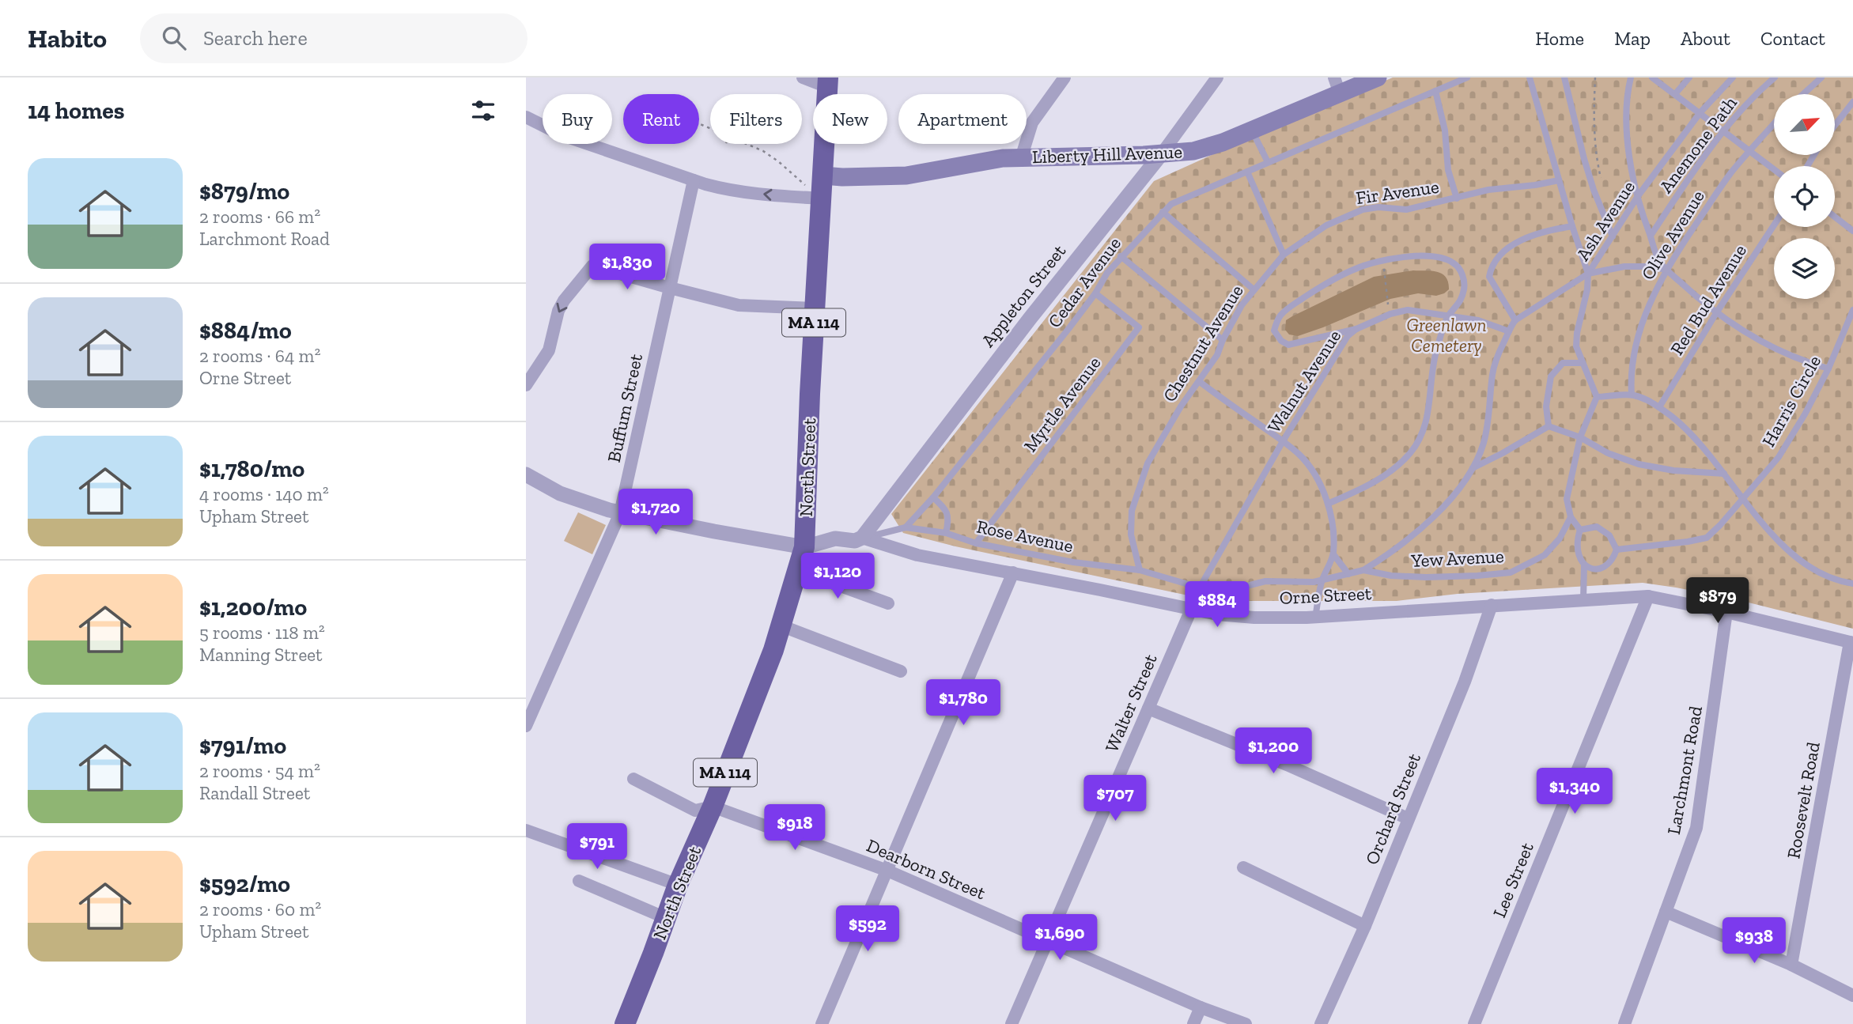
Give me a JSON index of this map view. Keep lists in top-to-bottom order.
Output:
{
  "streets": {
    "highway": ["MA 114", "North Street"],
    "main road": ["Liberty Hill Avenue"],
    "street": [
      "Appleton Street",
      "Buffum Street",
      "Orne Street",
      "Walter Street",
      "Larchmont Road",
      "Roosevelt Road",
      "Orchard Street",
      "Dearborn Street",
      "Lee Street"
    ],
    "lane": [
      "Anemone Path",
      "Fir Avenue",
      "Ash Avenue",
      "Olive Avenue",
      "Cedar Avenue",
      "Red Bud Avenue",
      "Chestnut Avenue",
      "Walnut Avenue",
      "Harris Circle",
      "Myrtle Avenue",
      "Rose Avenue",
      "Yew Avenue"
    ]
  },
  "crossings": [
    ["Liberty Hill Avenue", "Appleton Street"],
    ["Liberty Hill Avenue", "North Street"],
    ["Fir Avenue", "Chestnut Avenue"],
    ["Cedar Avenue", "Myrtle Avenue"],
    ["Cedar Avenue", "Rose Avenue"],
    ["Appleton Street", "Orne Street"],
    ["Chestnut Avenue", "Rose Avenue"],
    ["Walnut Avenue", "Rose Avenue"],
    ["Walnut Avenue", "Yew Avenue"],
    ["Myrtle Avenue", "Rose Avenue"],
    ["North Street", "Orne Street"],
    ["North Street", "Dearborn Street"],
    ["Rose Avenue", "Yew Avenue"],
    ["Orne Street", "Walter Street"],
    ["Orne Street", "Larchmont Road"],
    ["Orne Street", "Roosevelt Road"],
    ["Orne Street", "Orchard Street"],
    ["Orne Street", "Lee Street"],
    ["Walter Street", "Dearborn Street"]
  ],
  "parks": ["Greenlawn Cemetery"],
  "north": "top right",
  "page": {
    "header": "Habito",
    "search": "Search here",
    "nav": [
      "Home",
      "Map",
      "About",
      "Contact"
    ],
    "heading": "14 homes",
    "chip": [
      "Buy",
      "Rent",
      "Filters",
      "New",
      "Apartment"
    ],
    "list": [
      {
        "name": "$879/mo",
        "note": "2 rooms · 66 m² · Larchmont Road"
      },
      {
        "name": "$884/mo",
        "note": "2 rooms · 64 m² · Orne Street"
      },
      {
        "name": "$1,780/mo",
        "note": "4 rooms · 140 m² · Upham Street"
      },
      {
        "name": "$1,200/mo",
        "note": "5 rooms · 118 m² · Manning Street"
      },
      {
        "name": "$791/mo",
        "note": "2 rooms · 54 m² · Randall Street"
      },
      {
        "name": "$592/mo",
        "note": "2 rooms · 60 m² · Upham Street"
      }
    ],
    "price": [
      "$1,830",
      "$1,720",
      "$1,120",
      "$879",
      "$884",
      "$1,780",
      "$1,200",
      "$1,340",
      "$707",
      "$918",
      "$791",
      "$592",
      "$1,690",
      "$938"
    ]
  }
}
